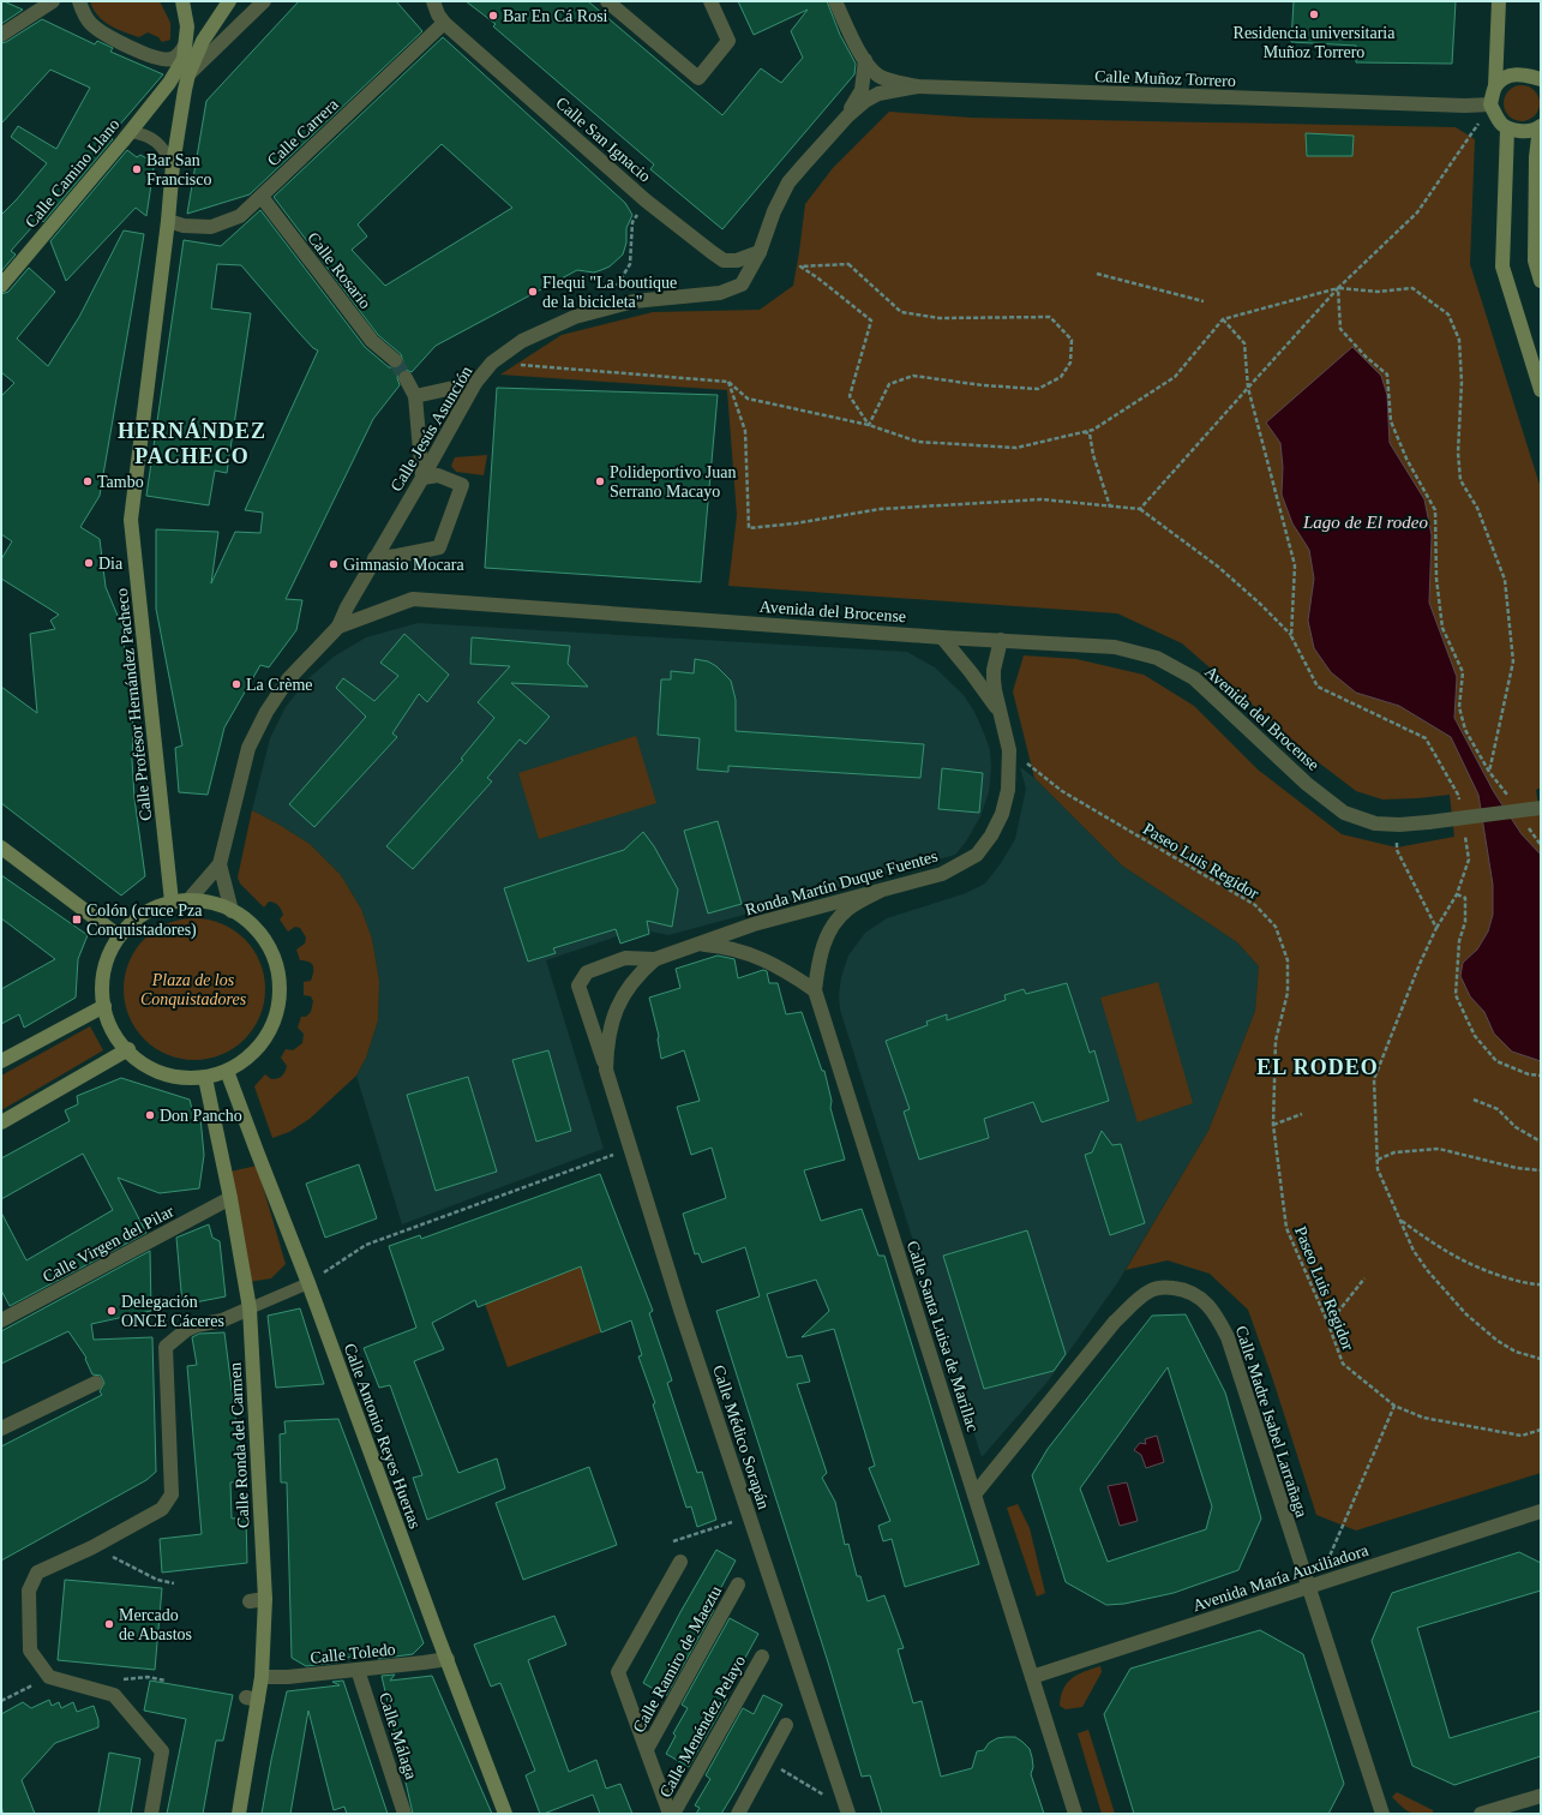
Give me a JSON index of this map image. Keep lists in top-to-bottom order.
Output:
{
  "streets": {
    "main road": [
      "Calle Camino Llano",
      "Calle Profesor Hernández Pacheco",
      "Calle Antonio Reyes Huertas",
      "Calle Ronda del Carmen"
    ],
    "street": [
      "Calle Muñoz Torrero",
      "Calle Carrera",
      "Calle San Ignacio",
      "Calle Rosario",
      "Calle Jesús Asunción",
      "Avenida del Brocense",
      "Ronda Martín Duque Fuentes",
      "Calle Virgen del Pilar",
      "Calle Santa Luisa de Marillac",
      "Calle Madre Isabel Larrañaga",
      "Calle Médico Sorapán",
      "Avenida María Auxiliadora",
      "Calle Toledo",
      "Calle Ramiro de Maeztu",
      "Calle Menéndez Pelayo",
      "Calle Málaga"
    ],
    "path": ["Paseo Luis Regidor"]
  },
  "crossings": [
    ["Calle Carrera", "Calle San Ignacio"],
    ["Calle Carrera", "Calle Rosario"],
    ["Calle Carrera", "Calle Profesor Hernández Pacheco"],
    ["Calle San Ignacio", "Calle Jesús Asunción"],
    ["Calle Camino Llano", "Calle Profesor Hernández Pacheco"],
    ["Calle Jesús Asunción", "Avenida del Brocense"],
    ["Avenida del Brocense", "Ronda Martín Duque Fuentes"],
    ["Paseo Luis Regidor", "Ronda Martín Duque Fuentes"],
    ["Ronda Martín Duque Fuentes", "Calle Santa Luisa de Marillac"],
    ["Ronda Martín Duque Fuentes", "Calle Médico Sorapán"],
    ["Calle Virgen del Pilar", "Calle Ronda del Carmen"],
    ["Calle Santa Luisa de Marillac", "Calle Madre Isabel Larrañaga"],
    ["Calle Santa Luisa de Marillac", "Avenida María Auxiliadora"],
    ["Calle Madre Isabel Larrañaga", "Avenida María Auxiliadora"],
    ["Calle Antonio Reyes Huertas", "Calle Toledo"],
    ["Calle Ronda del Carmen", "Calle Toledo"],
    ["Calle Toledo", "Calle Málaga"]
  ],
  "districts": ["HERNÁNDEZ PACHECO", "EL RODEO"],
  "water": ["Lago de El rodeo"],
  "parks": ["Plaza de los Conquistadores"],
  "places": {
    "other": [
      "Residencia universitaria Muñoz Torrero",
      "Bar En Cá Rosi",
      "Bar San Francisco",
      "Flequi \"La boutique de la bicicleta\"",
      "Tambo",
      "Polideportivo Juan Serrano Macayo",
      "Dia",
      "Gimnasio Mocara",
      "La Crème",
      "Don Pancho",
      "Delegación ONCE Cáceres",
      "Mercado de Abastos"
    ],
    "transit": ["Colón (cruce Pza Conquistadores)"]
  }
}
